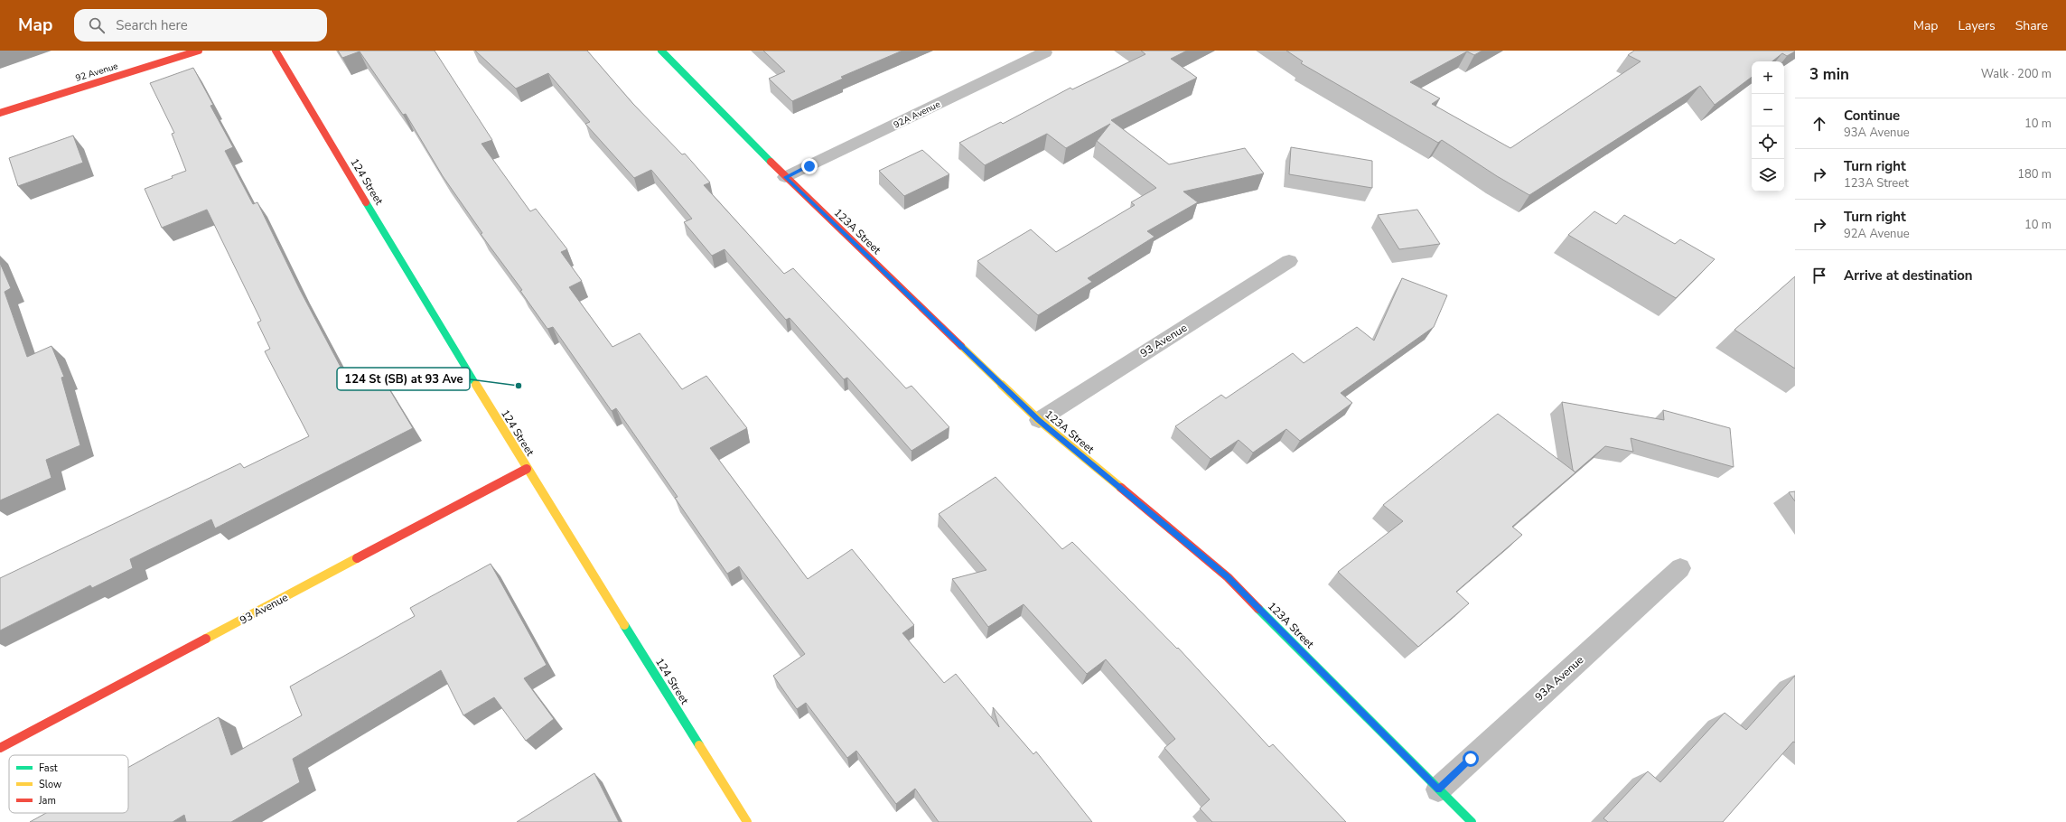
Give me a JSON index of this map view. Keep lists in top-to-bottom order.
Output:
{
  "streets": {
    "street": [
      "92 Avenue",
      "92A Avenue",
      "124 Street",
      "123A Street",
      "93 Avenue",
      "93A Avenue"
    ]
  },
  "crossings": [
    ["92A Avenue", "123A Street"],
    ["124 Street", "93 Avenue"],
    ["123A Street", "93 Avenue"],
    ["123A Street", "93A Avenue"]
  ],
  "places": ["124 St (SB) at 93 Ave"],
  "legend": ["Fast", "Slow", "Jam"],
  "page": {
    "header": "Map",
    "search": "Search here",
    "nav": ["Map", "Layers", "Share"],
    "heading": ["3 min", "Walk · 200 m"],
    "map_buttons": ["+", "−"],
    "list": [
      ["Continue", "93A Avenue", "10 m"],
      ["Turn right", "123A Street", "180 m"],
      ["Turn right", "92A Avenue", "10 m"],
      "Arrive at destination"
    ]
  }
}
